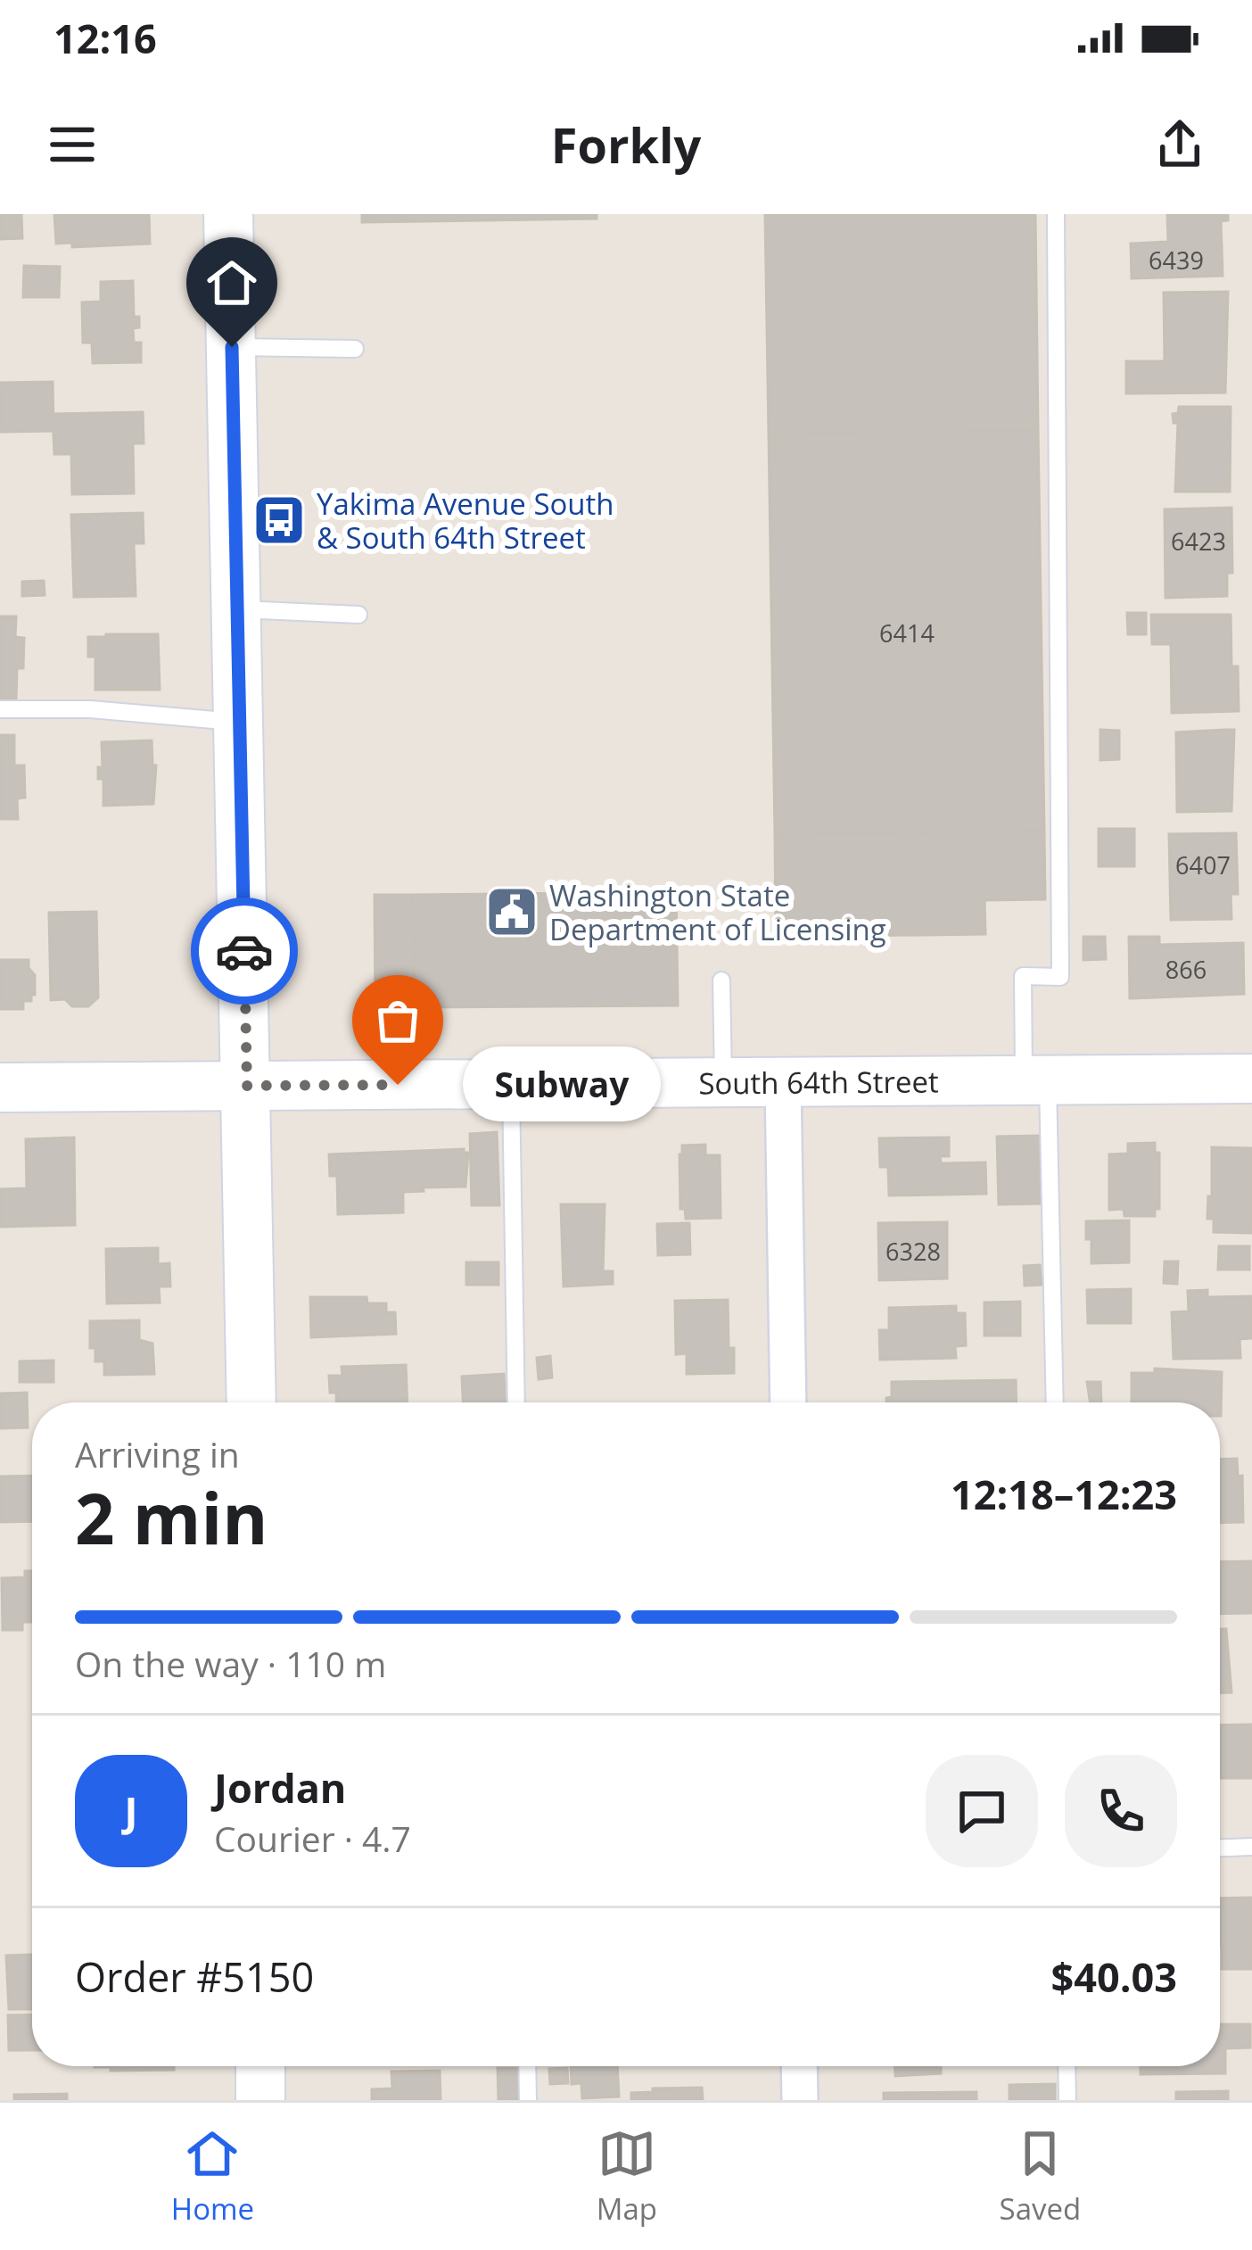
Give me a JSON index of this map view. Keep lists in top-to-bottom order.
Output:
{
  "streets": {
    "main road": ["South 64th Street"]
  },
  "places": {
    "bus stop": ["Yakima Avenue South & South 64th Street"],
    "public building": ["Washington State Department of Licensing"],
    "other": ["Subway"]
  },
  "house_numbers": [
    "6439",
    "6423",
    "6414",
    "6407",
    "866",
    "6328"
  ],
  "page": {
    "status": "12:16",
    "header": "Forkly",
    "bubble": "Subway",
    "heading": ["2 min", "Arriving in", "12:18–12:23"],
    "panel": [
      "Jordan",
      "Courier · 4.7",
      "Order #5150",
      "$40.03"
    ],
    "bar": "On the way · 110 m",
    "round": "J",
    "tabs": ["Home", "Map", "Saved"]
  }
}
